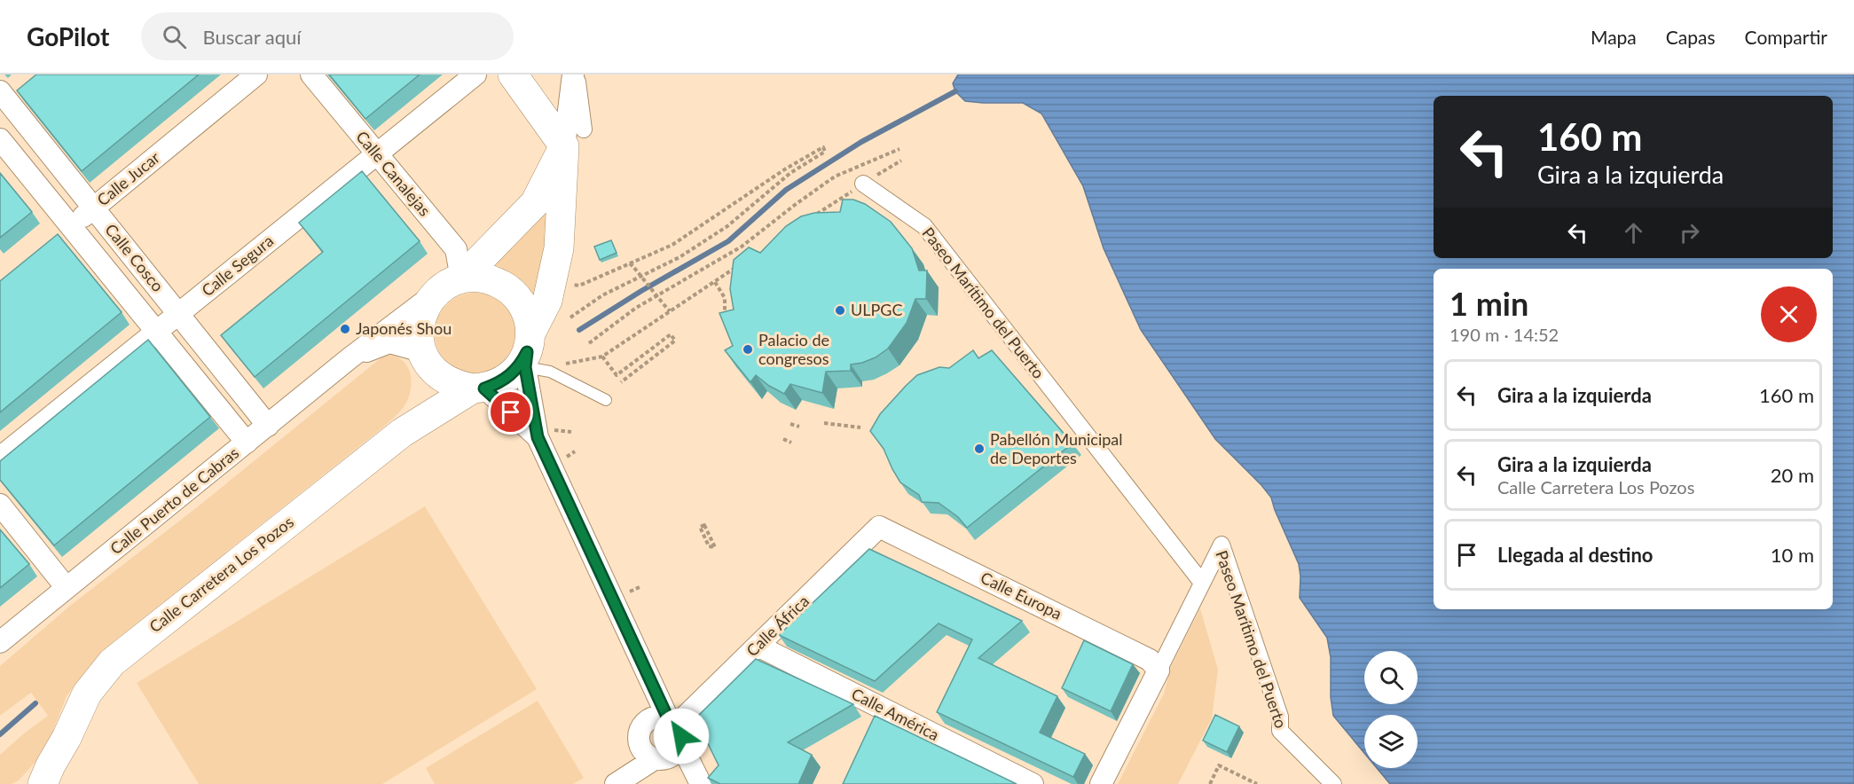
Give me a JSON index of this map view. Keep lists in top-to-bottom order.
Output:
{
  "streets": {
    "main road": ["Calle Carretera Los Pozos"],
    "street": [
      "Calle Canalejas",
      "Calle Jucar",
      "Calle Cosco",
      "Calle Segura",
      "Paseo Marítimo del Puerto",
      "Calle Puerto de Cabras",
      "Calle Europa",
      "Calle África",
      "Calle América"
    ]
  },
  "crossings": [
    ["Calle Canalejas", "Calle Segura"],
    ["Calle Canalejas", "Calle Puerto de Cabras"],
    ["Calle Canalejas", "Calle Carretera Los Pozos"],
    ["Calle Jucar", "Calle Cosco"],
    ["Calle Cosco", "Calle Segura"],
    ["Calle Cosco", "Calle Puerto de Cabras"],
    ["Paseo Marítimo del Puerto", "Calle Europa"],
    ["Calle Puerto de Cabras", "Calle Carretera Los Pozos"],
    ["Calle Europa", "Calle África"],
    ["Calle África", "Calle América"]
  ],
  "places": [
    "ULPGC",
    "Japonés Shou",
    "Palacio de congresos",
    "Pabellón Municipal de Deportes"
  ],
  "page": {
    "header": "GoPilot",
    "search": "Buscar aquí",
    "nav": ["Mapa", "Capas", "Compartir"],
    "turn": ["160 m", "Gira a la izquierda"],
    "heading": ["1 min", "190 m · 14:52"],
    "list": [
      {
        "name": "Gira a la izquierda",
        "value": "160 m"
      },
      {
        "name": "Gira a la izquierda",
        "note": "Calle Carretera Los Pozos",
        "value": "20 m"
      },
      {
        "name": "Llegada al destino",
        "value": "10 m"
      }
    ]
  }
}
